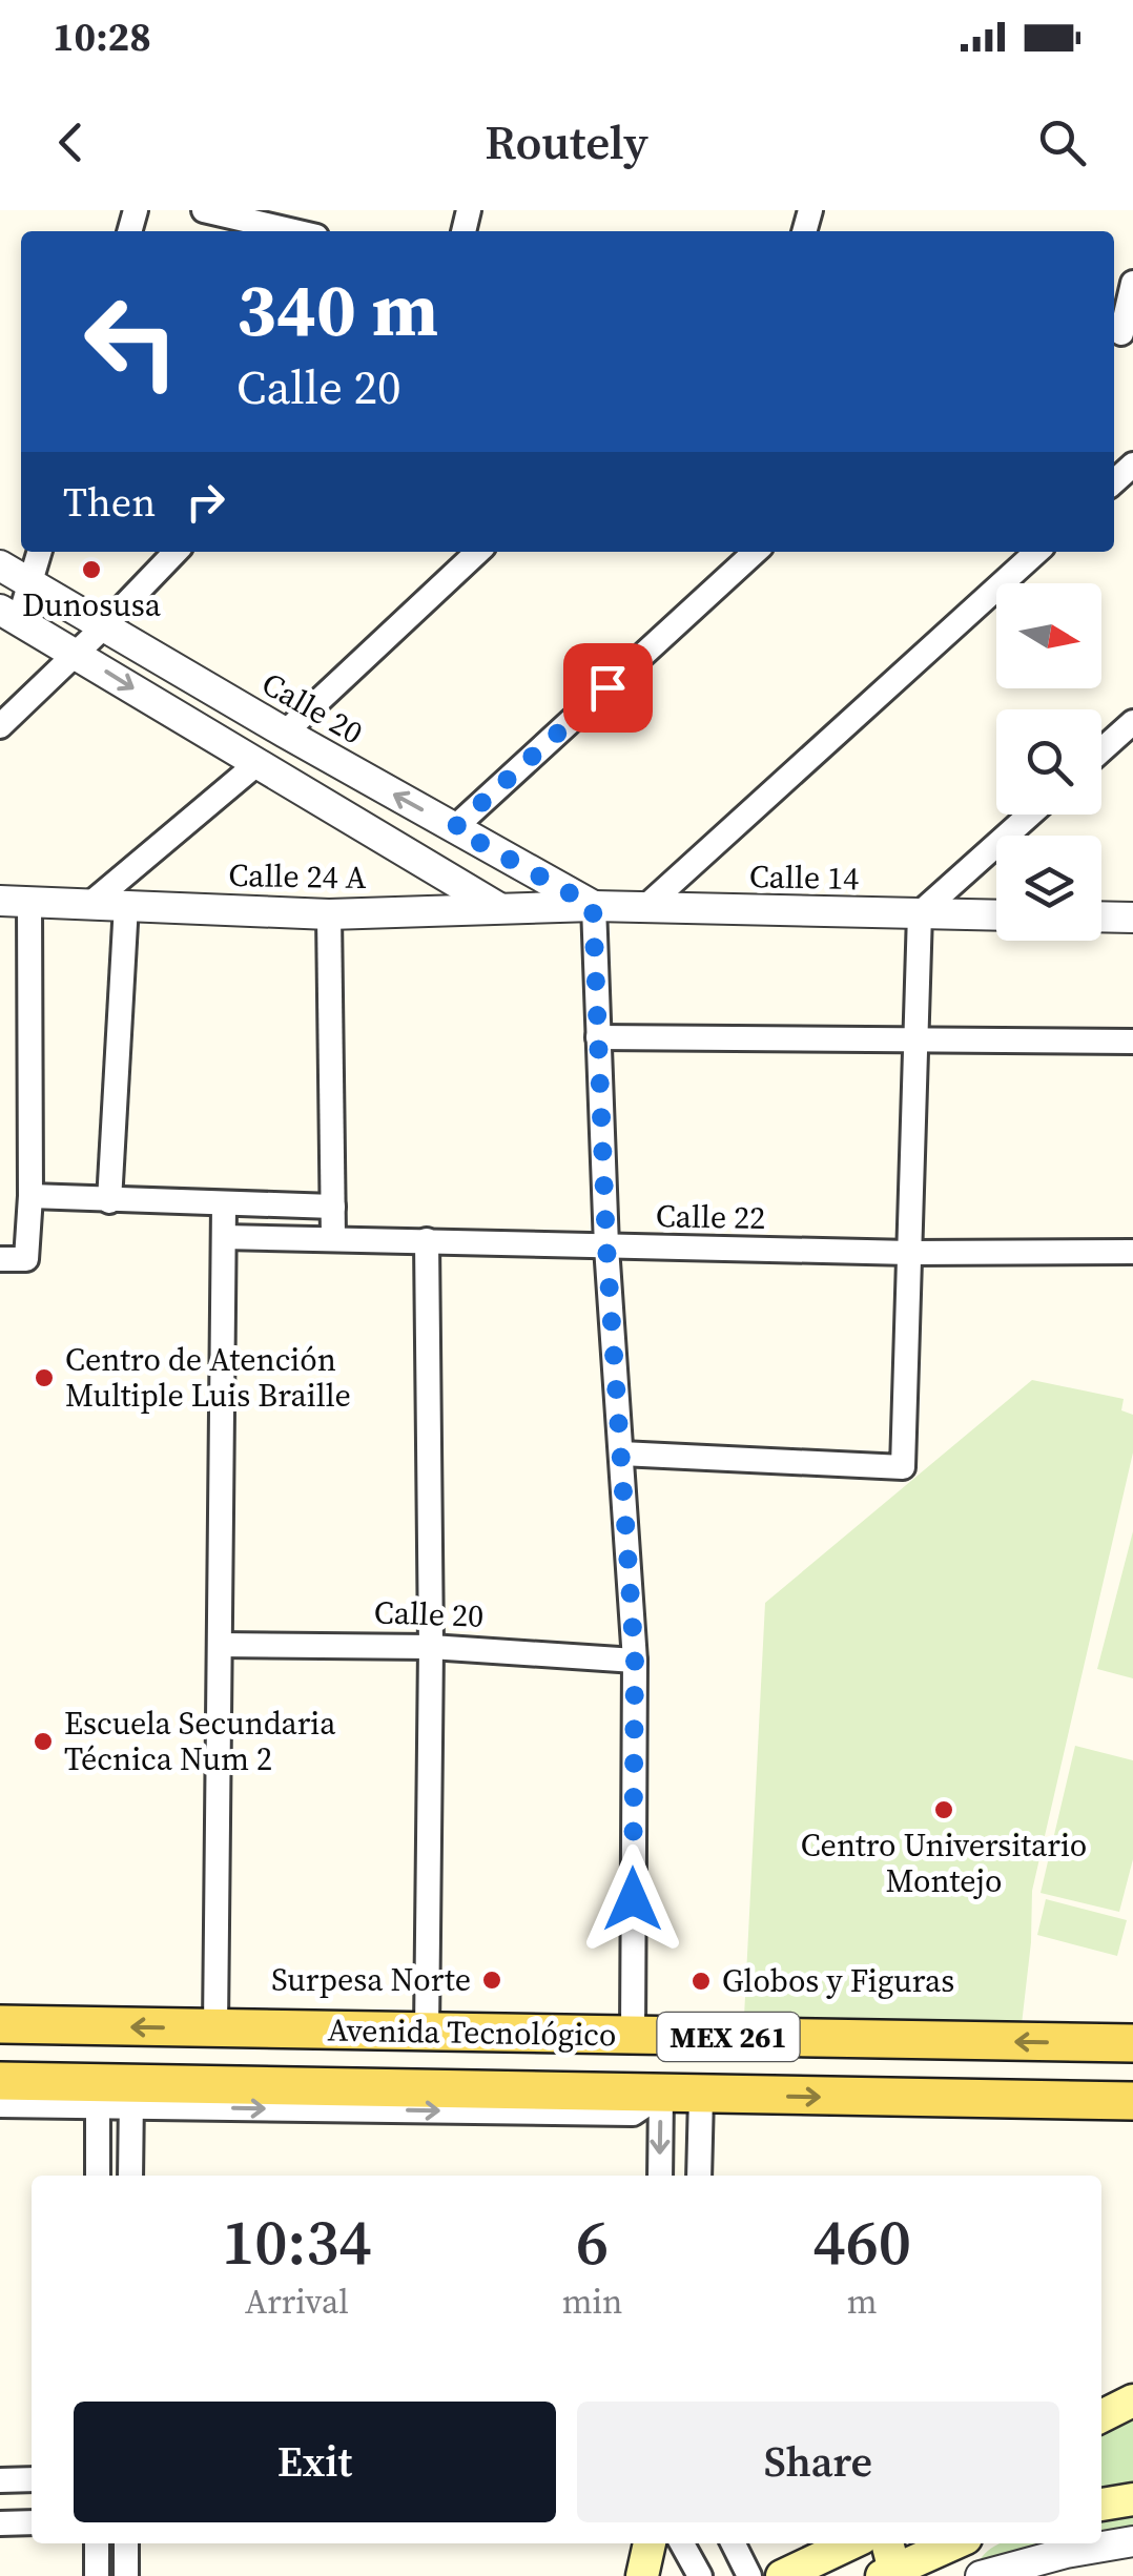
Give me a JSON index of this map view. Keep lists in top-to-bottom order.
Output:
{
  "streets": {
    "main road": ["Avenida Tecnológico", "MEX 261"],
    "street": [
      "Calle 20",
      "Calle 24 A",
      "Calle 14",
      "Calle 22"
    ]
  },
  "crossings": [
    ["Calle 20", "Calle 24 A"],
    ["Calle 20", "Calle 14"],
    ["Calle 24 A", "Calle 14"]
  ],
  "places": [
    "Dunosusa",
    "Centro de Atención Multiple Luis Braille",
    "Escuela Secundaria Técnica Num 2",
    "Centro Universitario Montejo",
    "Surpesa Norte",
    "Globos y Figuras"
  ],
  "north": "right",
  "page": {
    "status": "10:28",
    "header": "Routely",
    "turn": ["340 m", "Calle 20"],
    "then": "Then",
    "eta": [
      "10:34",
      "Arrival",
      "6",
      "min",
      "460",
      "m"
    ],
    "buttons": ["Exit", "Share"]
  }
}
